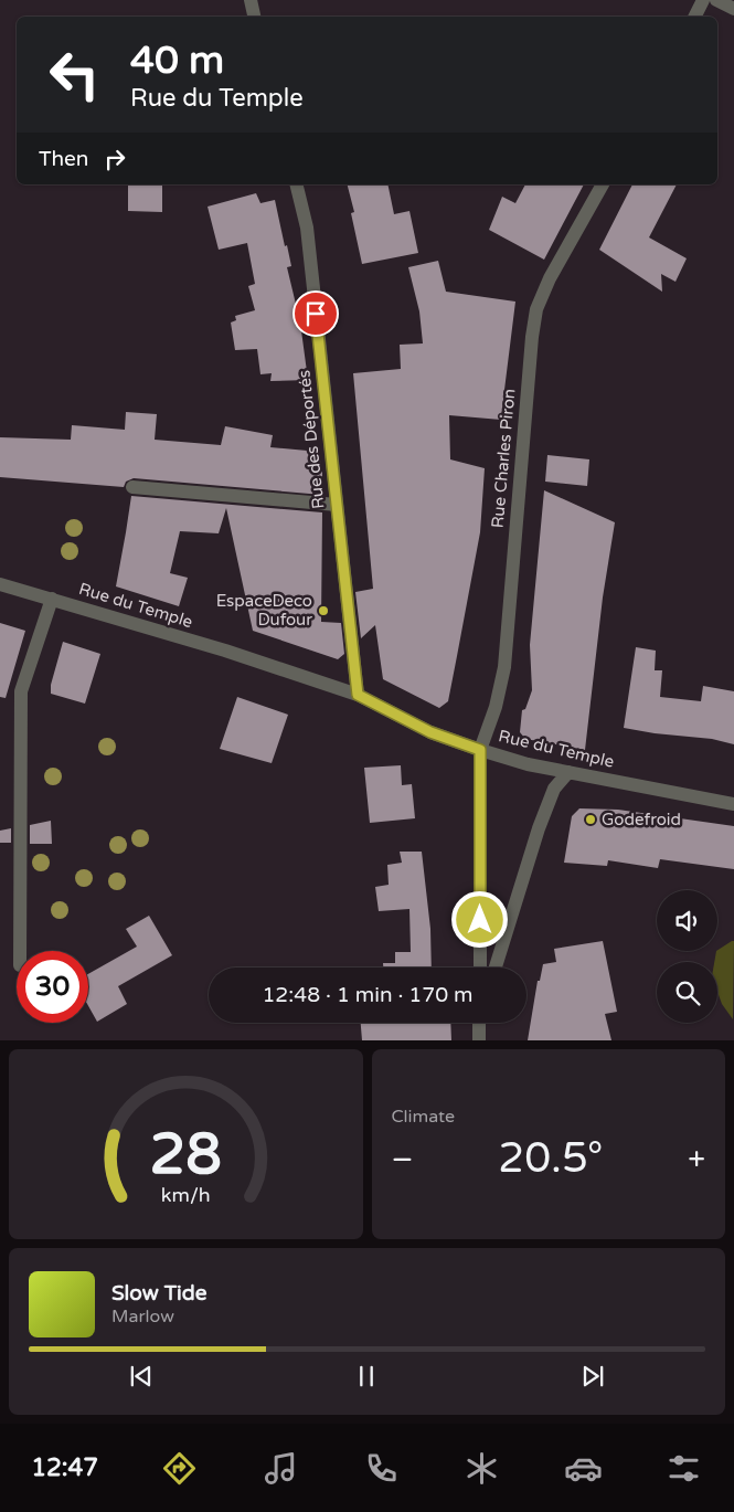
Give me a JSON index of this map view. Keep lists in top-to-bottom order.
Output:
{
  "streets": {
    "street": ["Rue des Déportés", "Rue Charles Piron", "Rue du Temple"]
  },
  "crossings": [
    ["Rue des Déportés", "Rue du Temple"],
    ["Rue Charles Piron", "Rue du Temple"]
  ],
  "places": ["EspaceDeco Dufour", "Godefroid"],
  "page": {
    "turn": ["40 m", "Rue du Temple"],
    "then": "Then",
    "limit": "30",
    "trip": "12:48 · 1 min · 170 m",
    "tile": "Climate",
    "heat": ["−", "20.5°", "+"],
    "song": ["Slow Tide", "Marlow"],
    "tabs": "12:47",
    "gauge": ["28", "km/h"]
  }
}
